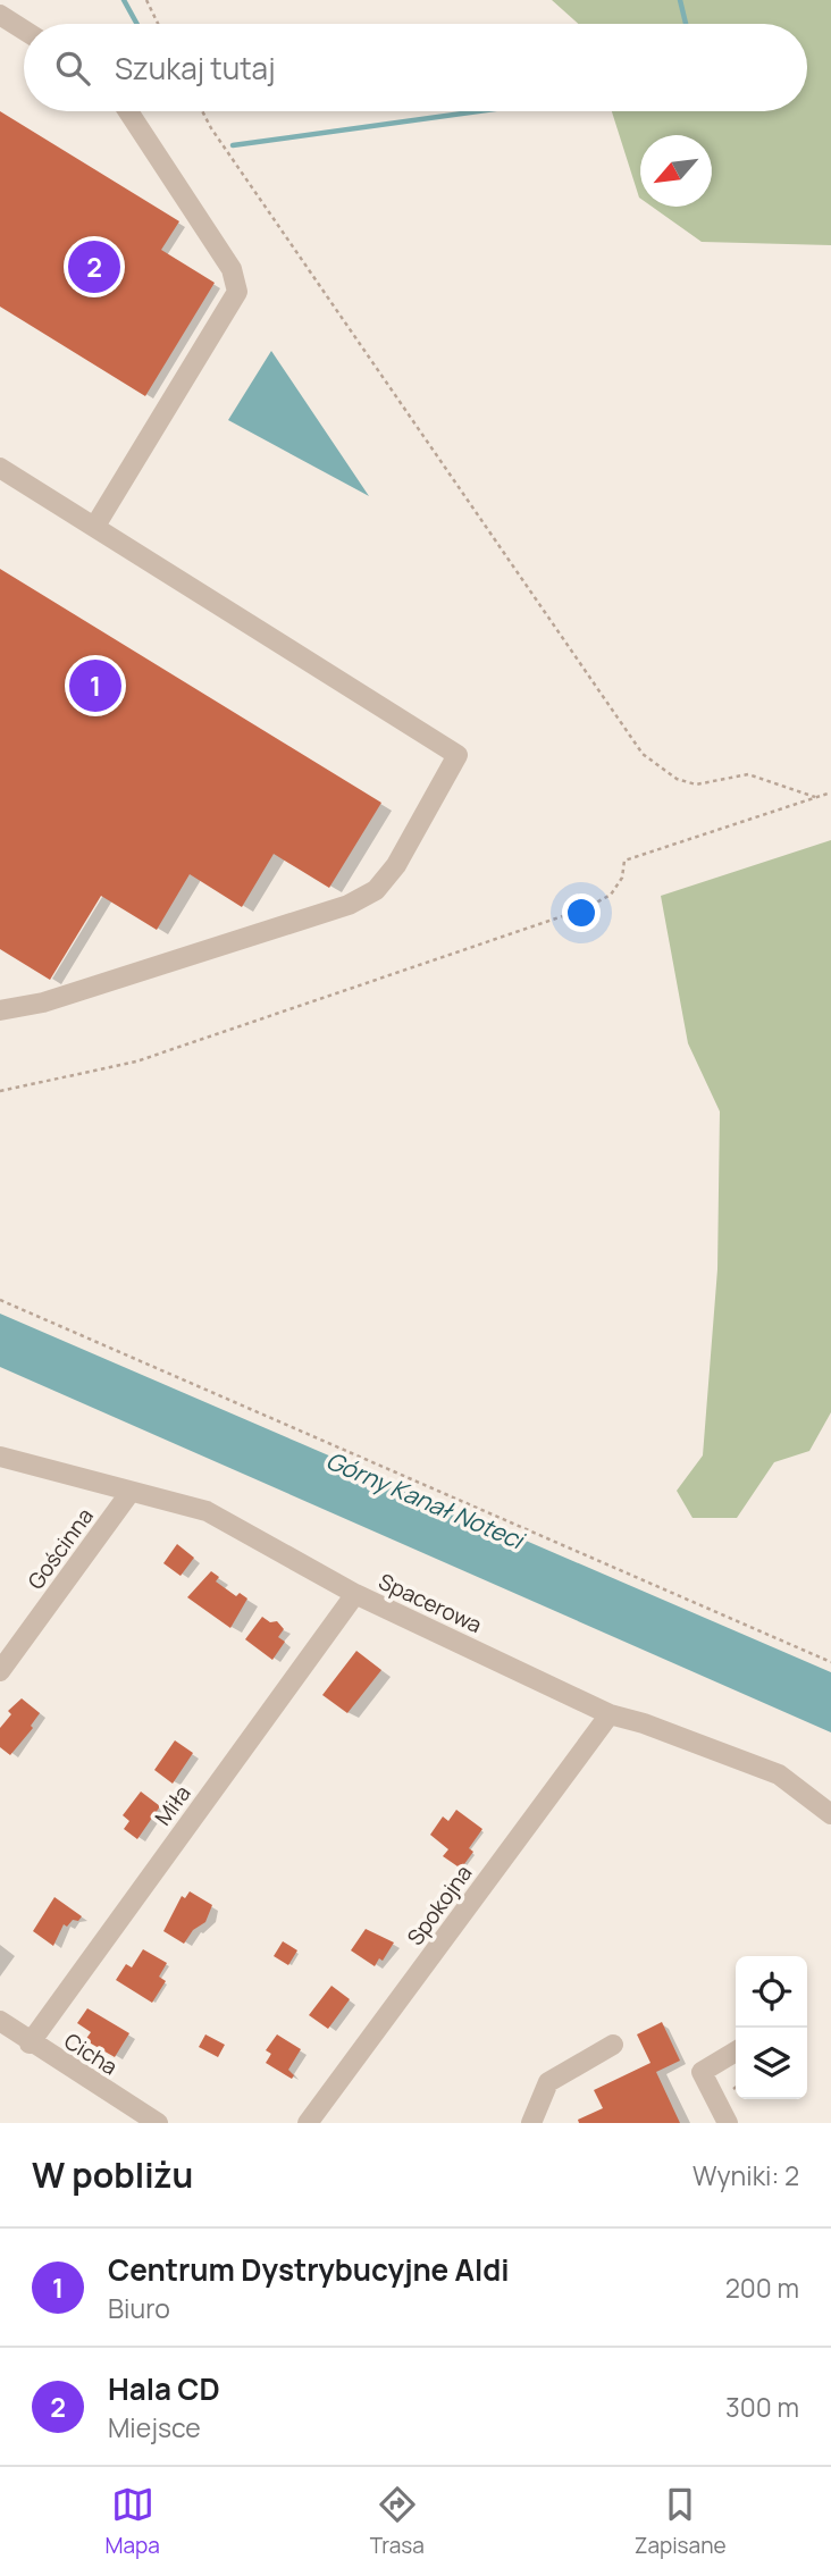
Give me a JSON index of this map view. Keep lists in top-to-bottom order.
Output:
{
  "streets": {
    "street": [
      "Gościnna",
      "Spacerowa",
      "Miła",
      "Spokojna",
      "Cicha"
    ]
  },
  "crossings": [
    ["Gościnna", "Spacerowa"],
    ["Spacerowa", "Miła"],
    ["Spacerowa", "Spokojna"],
    ["Miła", "Cicha"]
  ],
  "water": ["Górny Kanał Noteci"],
  "north": "bottom left",
  "page": {
    "search": "Szukaj tutaj",
    "pins": ["2", "1"],
    "heading": ["W pobliżu", "Wyniki: 2"],
    "list": [
      {
        "mark": "1",
        "name": "Centrum Dystrybucyjne Aldi",
        "note": "Biuro",
        "value": "200 m"
      },
      {
        "mark": "2",
        "name": "Hala CD",
        "note": "Miejsce",
        "value": "300 m"
      }
    ],
    "nav": ["Mapa", "Trasa", "Zapisane"]
  }
}
